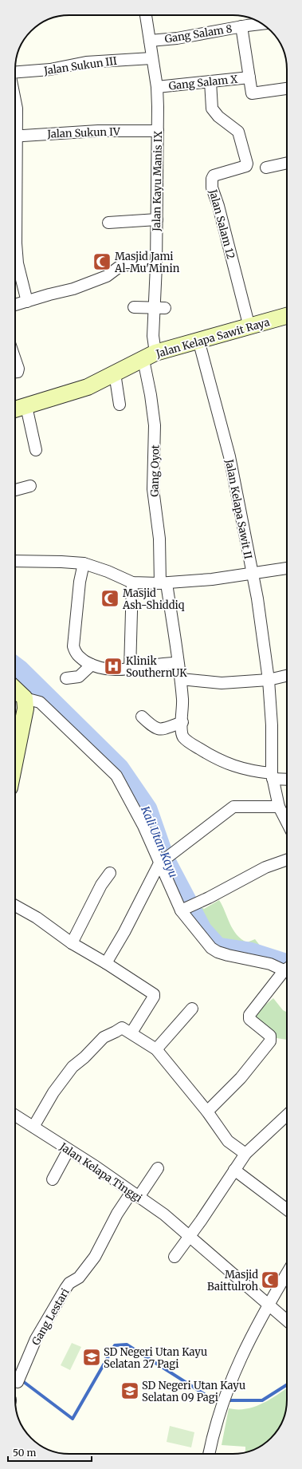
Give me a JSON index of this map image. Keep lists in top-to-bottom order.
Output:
{
  "streets": {
    "street": [
      "Gang Salam 8",
      "Jalan Sukun III",
      "Gang Salam X",
      "Jalan Sukun IV",
      "Jalan Kayu Manis IX",
      "Jalan Salam 12",
      "Jalan Kelapa Sawit Raya",
      "Gang Oyot",
      "Jalan Kelapa Sawit II",
      "Jalan Kelapa Tinggi",
      "Gang Lestari"
    ]
  },
  "crossings": [
    ["Gang Salam 8", "Jalan Kayu Manis IX"],
    ["Jalan Sukun III", "Jalan Kayu Manis IX"],
    ["Gang Salam X", "Jalan Kayu Manis IX"],
    ["Gang Salam X", "Jalan Salam 12"],
    ["Jalan Sukun IV", "Jalan Kayu Manis IX"],
    ["Jalan Kayu Manis IX", "Jalan Kelapa Sawit Raya"],
    ["Jalan Kayu Manis IX", "Gang Oyot"],
    ["Jalan Salam 12", "Jalan Kelapa Sawit Raya"],
    ["Jalan Kelapa Sawit Raya", "Gang Oyot"],
    ["Jalan Kelapa Sawit Raya", "Jalan Kelapa Sawit II"],
    ["Gang Oyot", "Jalan Kelapa Sawit II"],
    ["Jalan Kelapa Tinggi", "Gang Lestari"]
  ],
  "water": ["Kali Utan Kayu"],
  "places": {
    "mosque": ["Masjid Jami Al-Mu'Minin", "Masjid Ash-Shiddiq", "Masjid Baittulroh"],
    "hospital": ["Klinik SouthernUK"],
    "school or university": ["SD Negeri Utan Kayu Selatan 27 Pagi", "SD Negeri Utan Kayu Selatan 09 Pagi"]
  },
  "scale_bar": "50 m"
}
